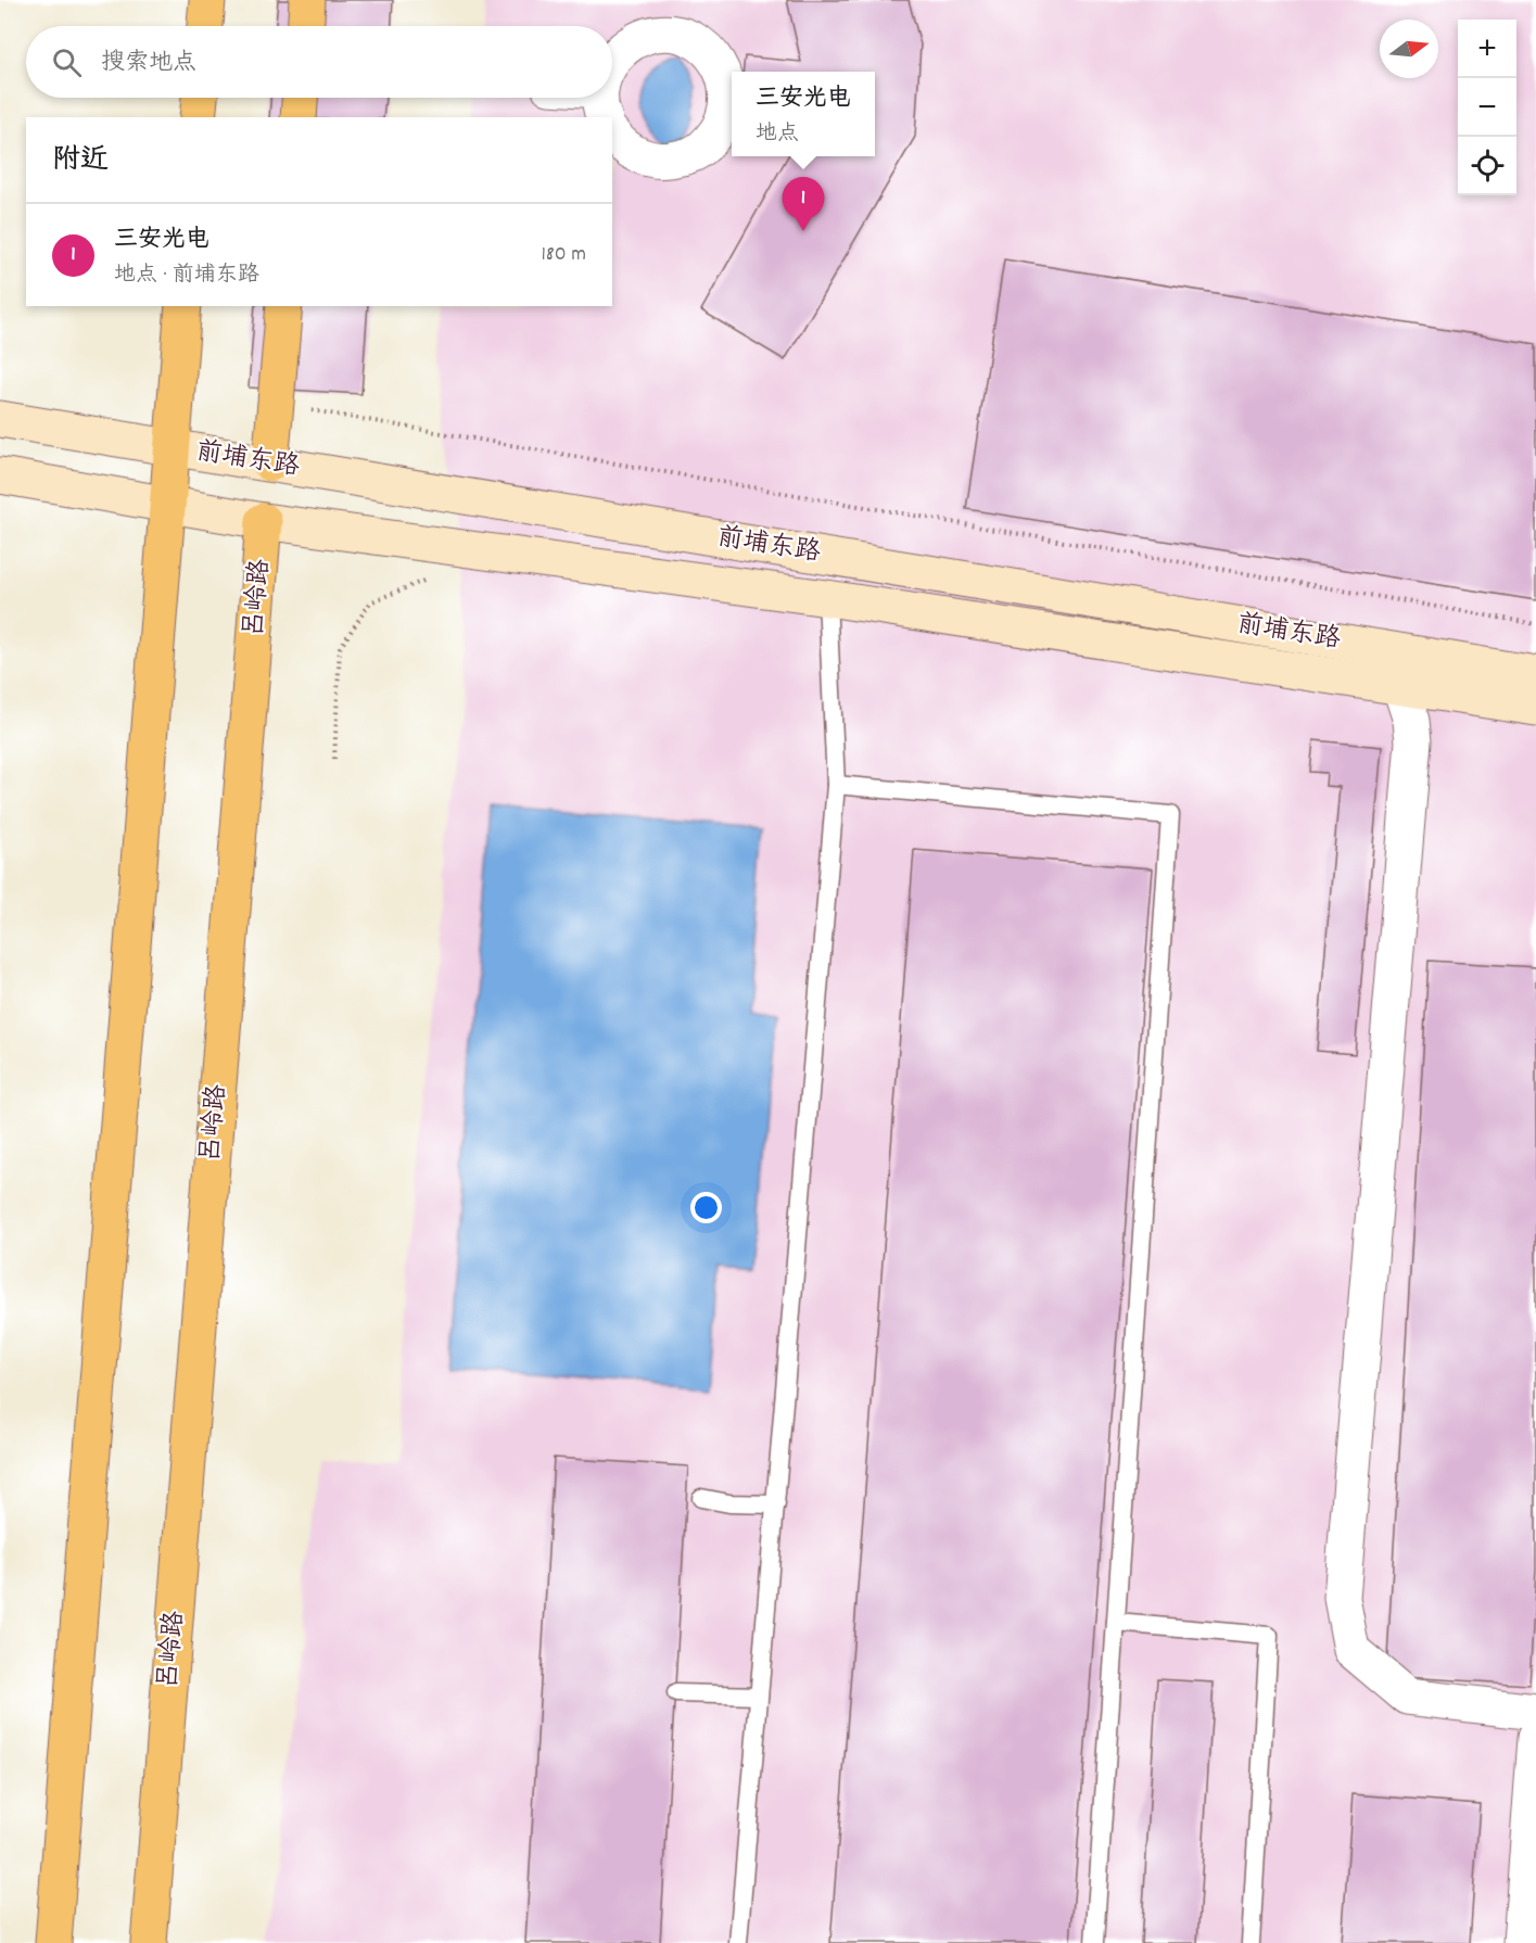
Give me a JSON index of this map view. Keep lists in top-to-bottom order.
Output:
{
  "streets": {
    "main road": ["前埔东路", "吕岭路"]
  },
  "crossings": [
    ["前埔东路", "吕岭路"]
  ],
  "north": "right",
  "page": {
    "map_buttons": ["+", "−"],
    "search": "搜索地点",
    "popup": ["三安光电", "地点"],
    "heading": "附近",
    "pins": "1",
    "list": [
      {
        "mark": "1",
        "name": "三安光电",
        "note": "地点 · 前埔东路",
        "value": "180 m"
      }
    ]
  }
}
